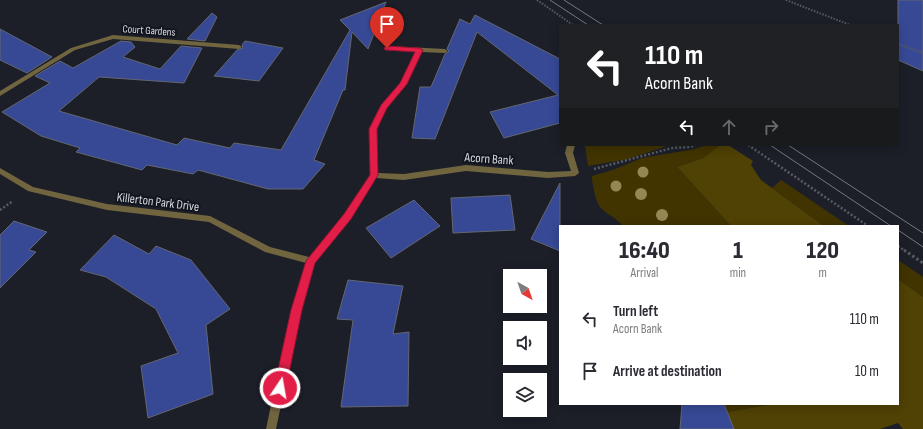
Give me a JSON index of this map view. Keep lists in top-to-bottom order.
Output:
{
  "streets": {
    "street": ["Court Gardens", "Acorn Bank", "Killerton Park Drive"]
  },
  "north": "bottom right",
  "page": {
    "turn": ["110 m", "Acorn Bank"],
    "eta": [
      "16:40",
      "Arrival",
      "1",
      "min",
      "120",
      "m"
    ],
    "list": [
      {
        "name": "Turn left",
        "note": "Acorn Bank",
        "value": "110 m"
      },
      {
        "name": "Arrive at destination",
        "value": "10 m"
      }
    ]
  }
}
